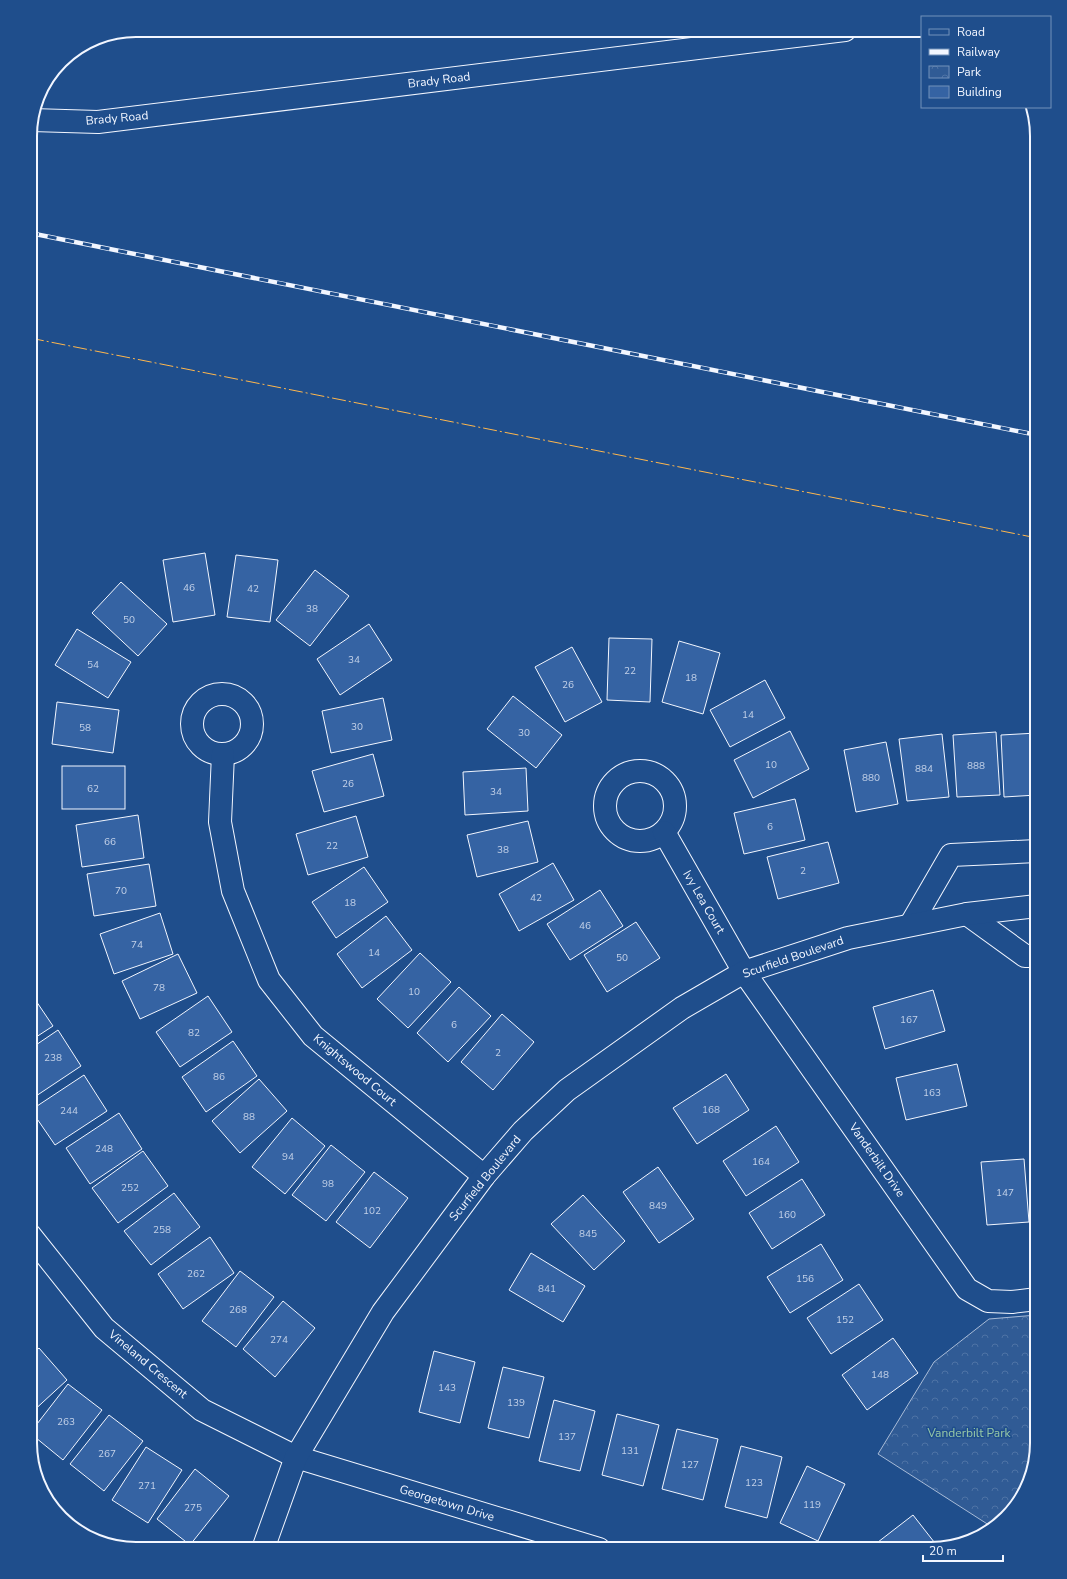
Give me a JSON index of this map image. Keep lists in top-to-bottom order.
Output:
{
  "streets": {
    "street": [
      "Brady Road",
      "Ivy Lea Court",
      "Scurfield Boulevard",
      "Knightswood Court",
      "Vanderbilt Drive",
      "Vineland Crescent",
      "Georgetown Drive"
    ]
  },
  "crossings": [
    ["Ivy Lea Court", "Scurfield Boulevard"],
    ["Ivy Lea Court", "Vanderbilt Drive"],
    ["Scurfield Boulevard", "Knightswood Court"],
    ["Scurfield Boulevard", "Vanderbilt Drive"],
    ["Scurfield Boulevard", "Vineland Crescent"],
    ["Scurfield Boulevard", "Georgetown Drive"],
    ["Vineland Crescent", "Georgetown Drive"]
  ],
  "parks": ["Vanderbilt Park"],
  "house_numbers": [
    "46",
    "42",
    "38",
    "50",
    "34",
    "54",
    "22",
    "18",
    "26",
    "14",
    "30",
    "58",
    "30",
    "10",
    "888",
    "884",
    "880",
    "26",
    "62",
    "34",
    "6",
    "66",
    "22",
    "38",
    "2",
    "70",
    "42",
    "18",
    "46",
    "74",
    "14",
    "50",
    "78",
    "10",
    "167",
    "6",
    "82",
    "2",
    "238",
    "86",
    "163",
    "168",
    "244",
    "88",
    "248",
    "94",
    "164",
    "98",
    "252",
    "147",
    "849",
    "102",
    "160",
    "258",
    "845",
    "262",
    "156",
    "841",
    "268",
    "152",
    "274",
    "148",
    "143",
    "139",
    "263",
    "137",
    "131",
    "267",
    "127",
    "123",
    "271",
    "119",
    "275"
  ],
  "legend": [
    "Road",
    "Railway",
    "Park",
    "Building"
  ],
  "scale_bar": "20 m"
}
